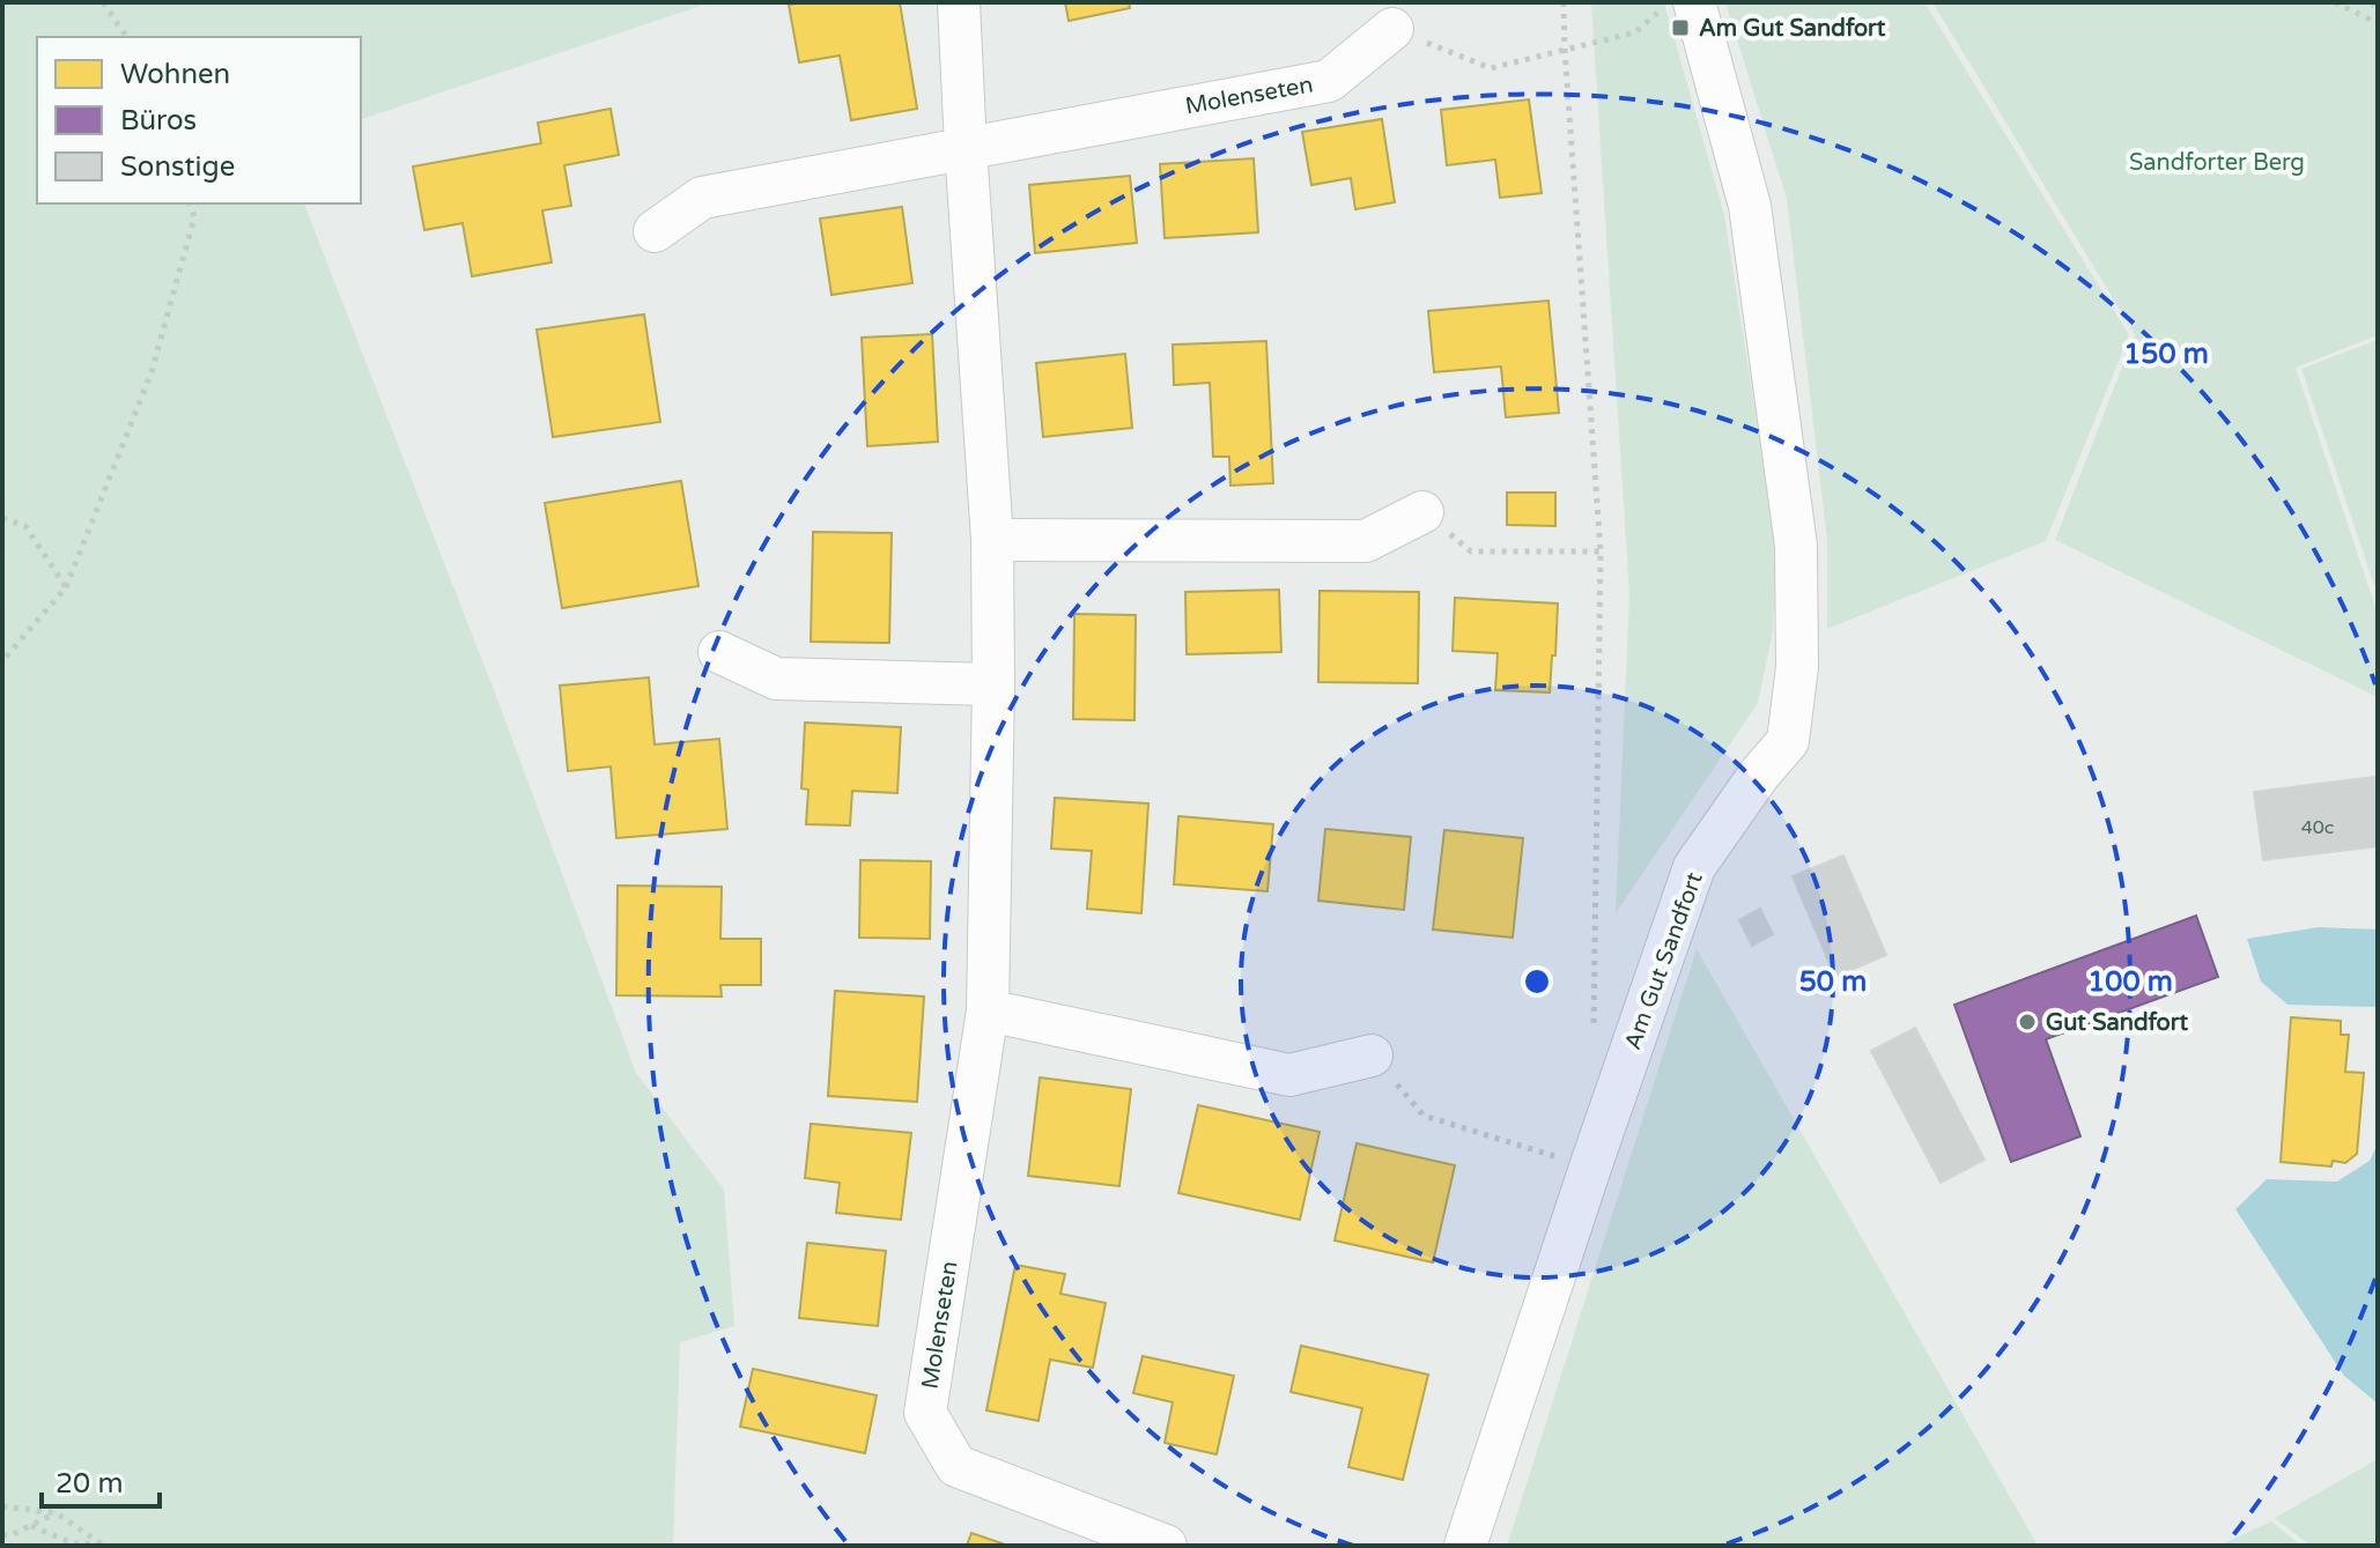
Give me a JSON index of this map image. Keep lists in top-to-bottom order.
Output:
{
  "streets": {
    "street": ["Molenseten", "Am Gut Sandfort"]
  },
  "parks": ["Sandforter Berg"],
  "places": {
    "transit": ["Am Gut Sandfort"],
    "other": ["Gut Sandfort"]
  },
  "house_numbers": ["40c"],
  "legend": ["Wohnen", "Büros", "Sonstige"],
  "scale_bar": "20 m",
  "rings": ["150 m", "50 m", "100 m"]
}
